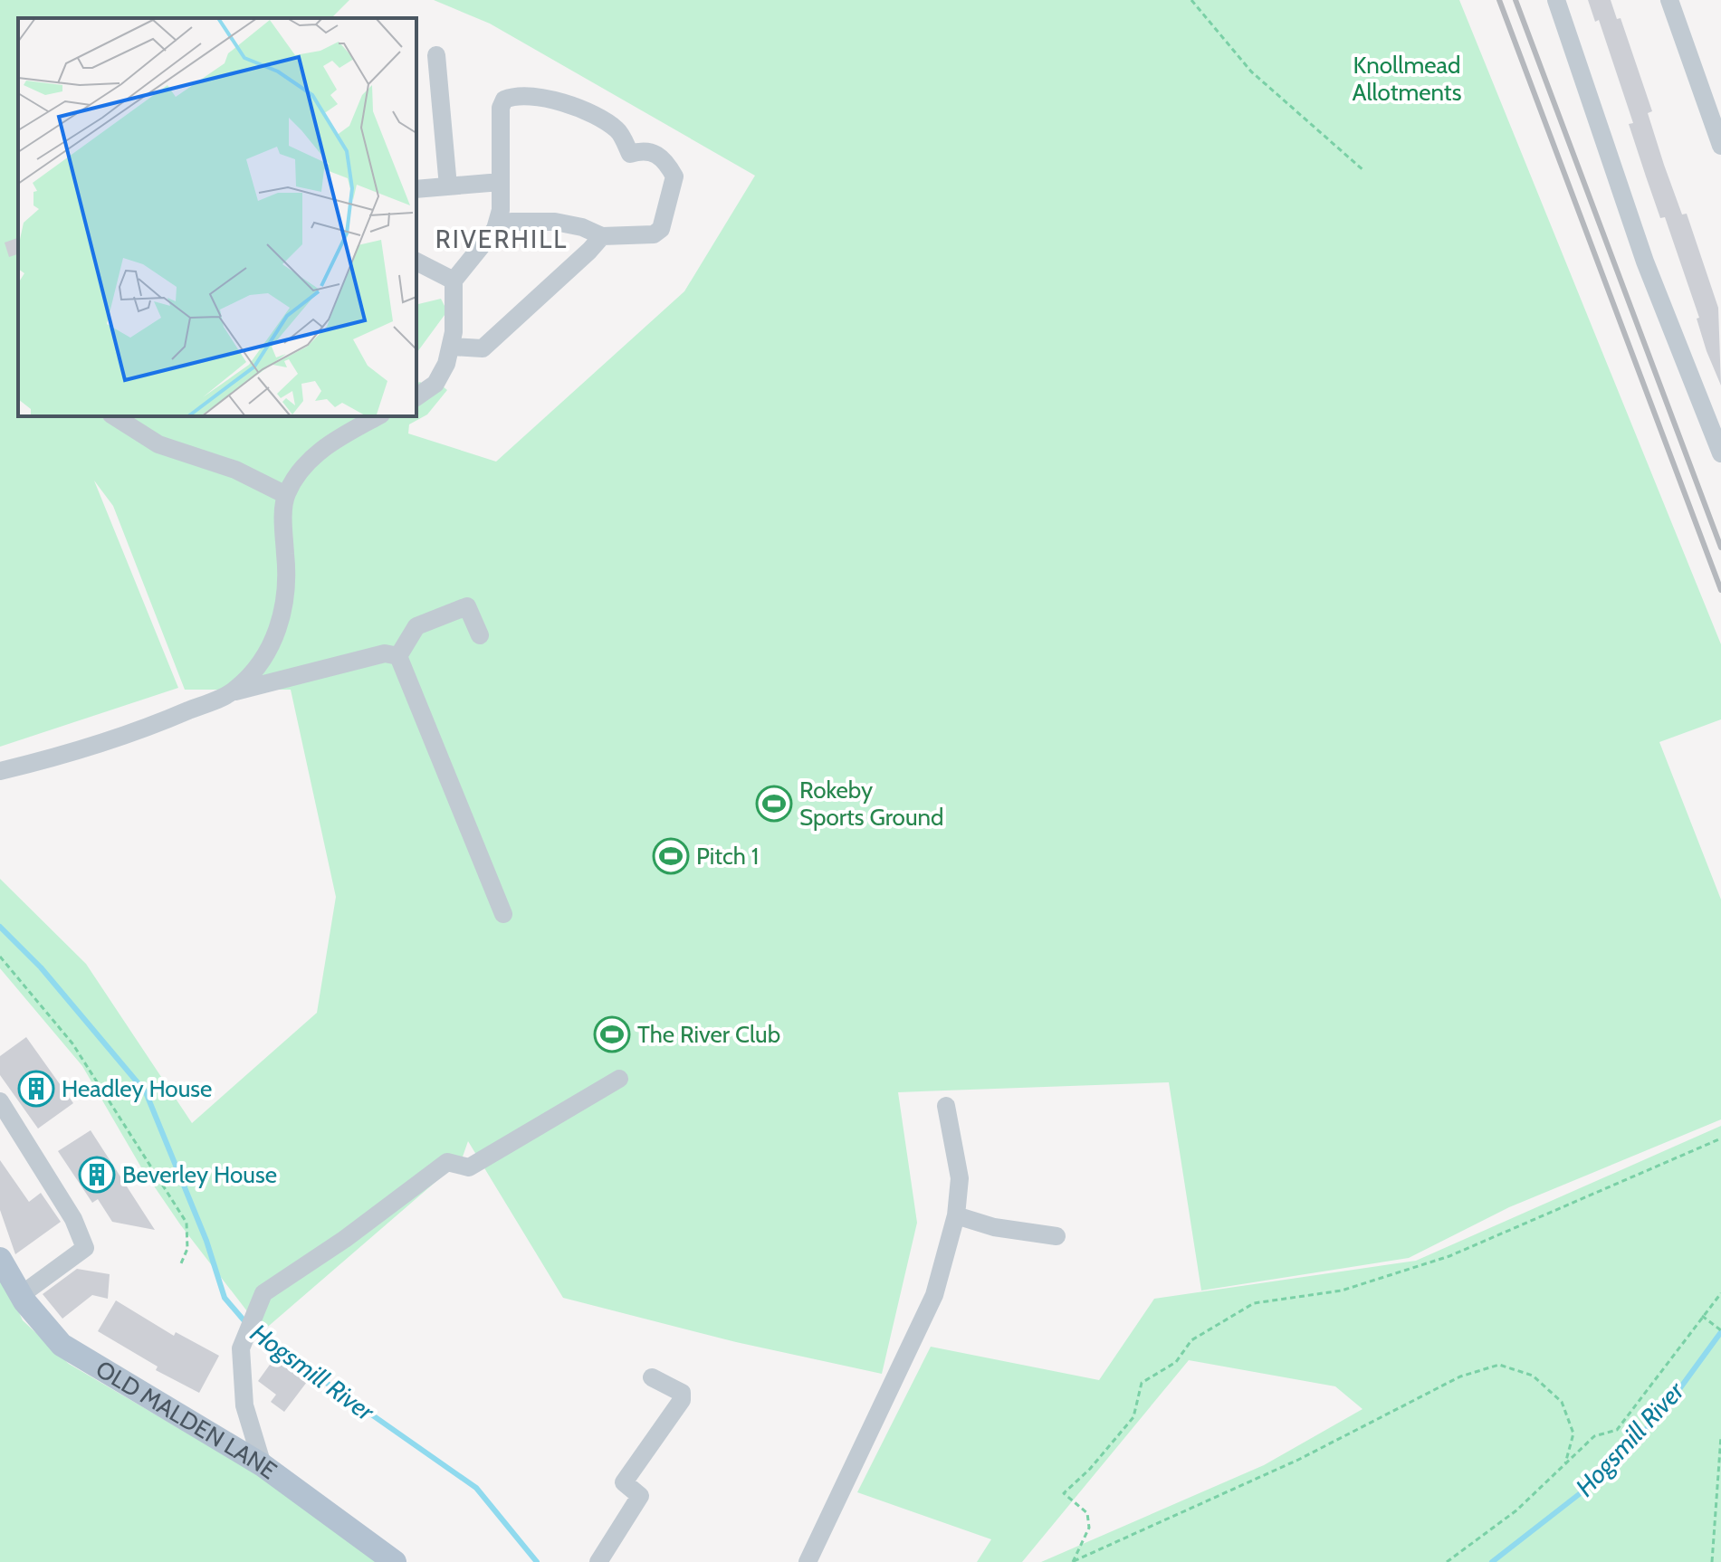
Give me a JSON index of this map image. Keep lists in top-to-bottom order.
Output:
{
  "streets": {
    "main road": ["OLD MALDEN LANE"]
  },
  "districts": ["RIVERHILL"],
  "water": ["Hogsmill River"],
  "parks": ["Knollmead Allotments"],
  "places": {
    "sports": ["Rokeby Sports Ground", "Pitch 1", "The River Club"],
    "building": ["Headley House", "Beverley House"]
  }
}
